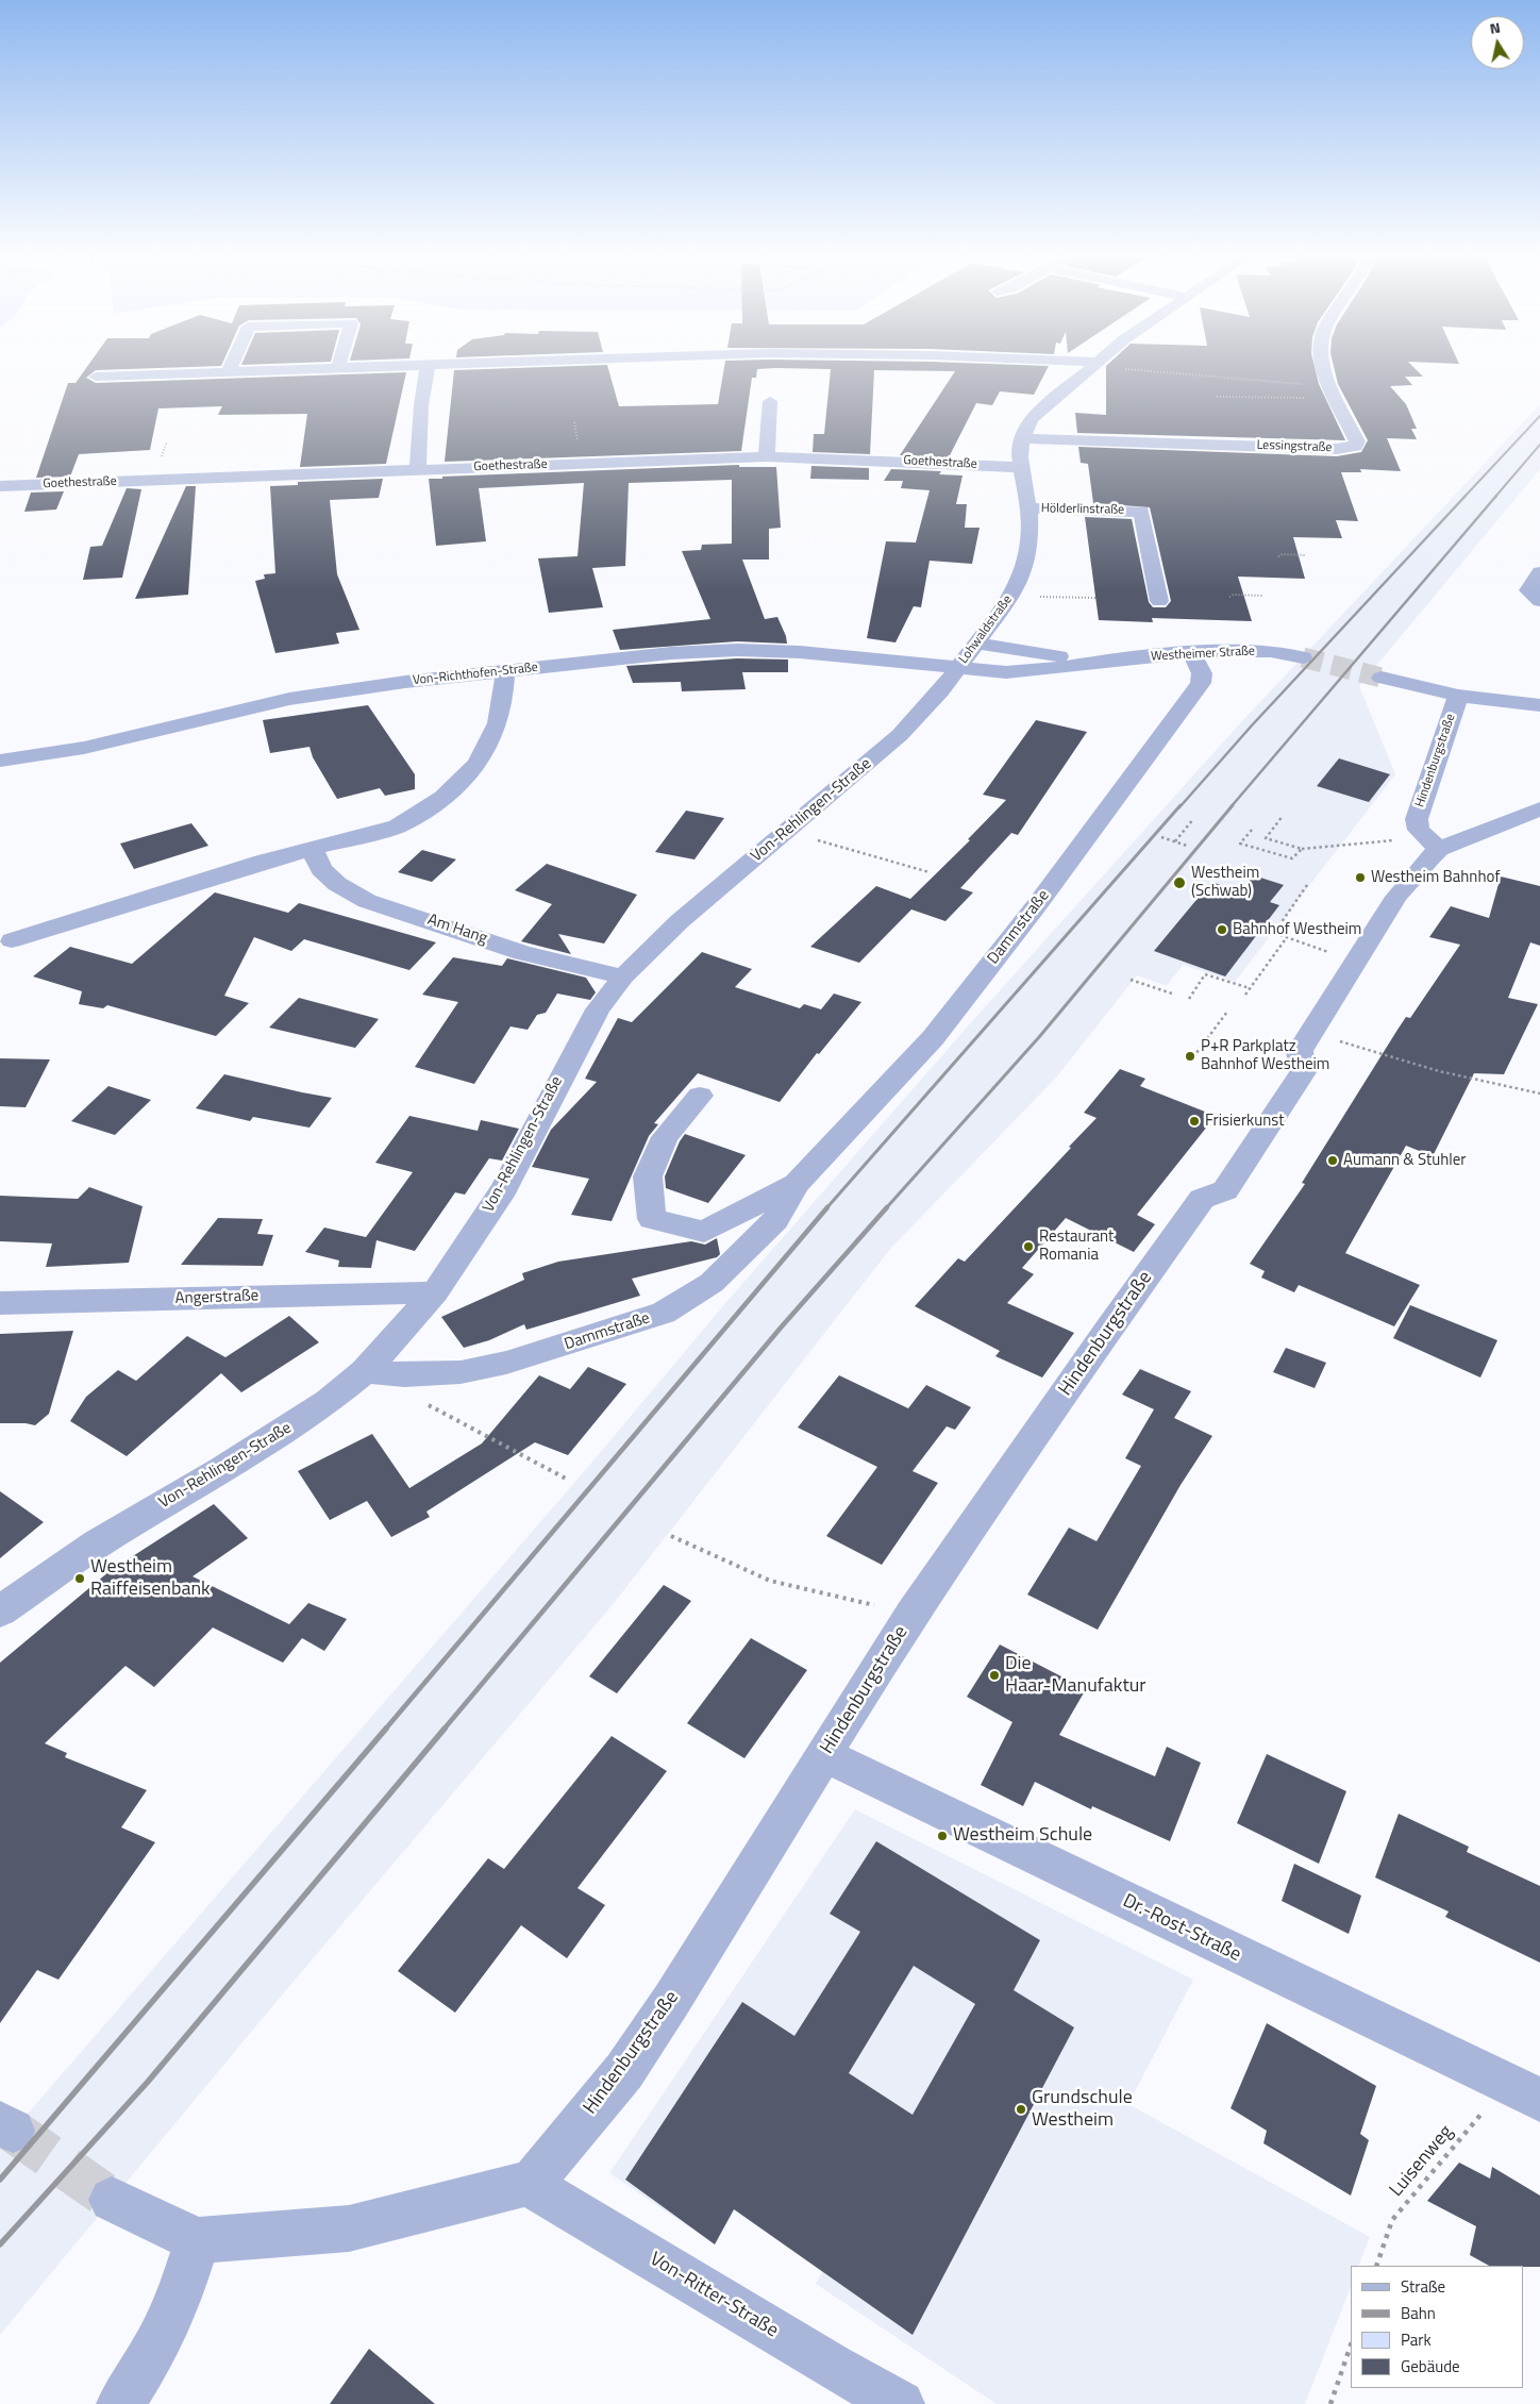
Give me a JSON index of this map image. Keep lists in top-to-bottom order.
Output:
{
  "streets": {
    "street": [
      "Lessingstraße",
      "Goethestraße",
      "Hölderlinstraße",
      "Lohwaldstraße",
      "Westheimer Straße",
      "Von-Richthofen-Straße",
      "Hindenburgstraße",
      "Von-Rehlingen-Straße",
      "Dammstraße",
      "Am Hang",
      "Angerstraße",
      "Dr.-Rost-Straße",
      "Von-Ritter-Straße"
    ],
    "path": ["Luisenweg"]
  },
  "crossings": [
    ["Lessingstraße", "Lohwaldstraße"],
    ["Goethestraße", "Lohwaldstraße"],
    ["Hölderlinstraße", "Lohwaldstraße"],
    ["Lohwaldstraße", "Westheimer Straße"],
    ["Lohwaldstraße", "Von-Richthofen-Straße"],
    ["Lohwaldstraße", "Von-Rehlingen-Straße"],
    ["Westheimer Straße", "Von-Richthofen-Straße"],
    ["Westheimer Straße", "Von-Rehlingen-Straße"],
    ["Westheimer Straße", "Dammstraße"],
    ["Von-Richthofen-Straße", "Von-Rehlingen-Straße"],
    ["Hindenburgstraße", "Dr.-Rost-Straße"],
    ["Hindenburgstraße", "Von-Ritter-Straße"],
    ["Von-Rehlingen-Straße", "Dammstraße"],
    ["Von-Rehlingen-Straße", "Am Hang"],
    ["Von-Rehlingen-Straße", "Angerstraße"],
    ["Dr.-Rost-Straße", "Luisenweg"]
  ],
  "places": [
    "Westheim Bahnhof",
    "Westheim (Schwab)",
    "Bahnhof Westheim",
    "P+R Parkplatz Bahnhof Westheim",
    "Frisierkunst",
    "Aumann & Stuhler",
    "Restaurant Romania",
    "Westheim Raiffeisenbank",
    "Die Haar-Manufaktur",
    "Westheim Schule",
    "Grundschule Westheim"
  ],
  "legend": [
    "Straße",
    "Bahn",
    "Park",
    "Gebäude"
  ],
  "north": "top"
}
